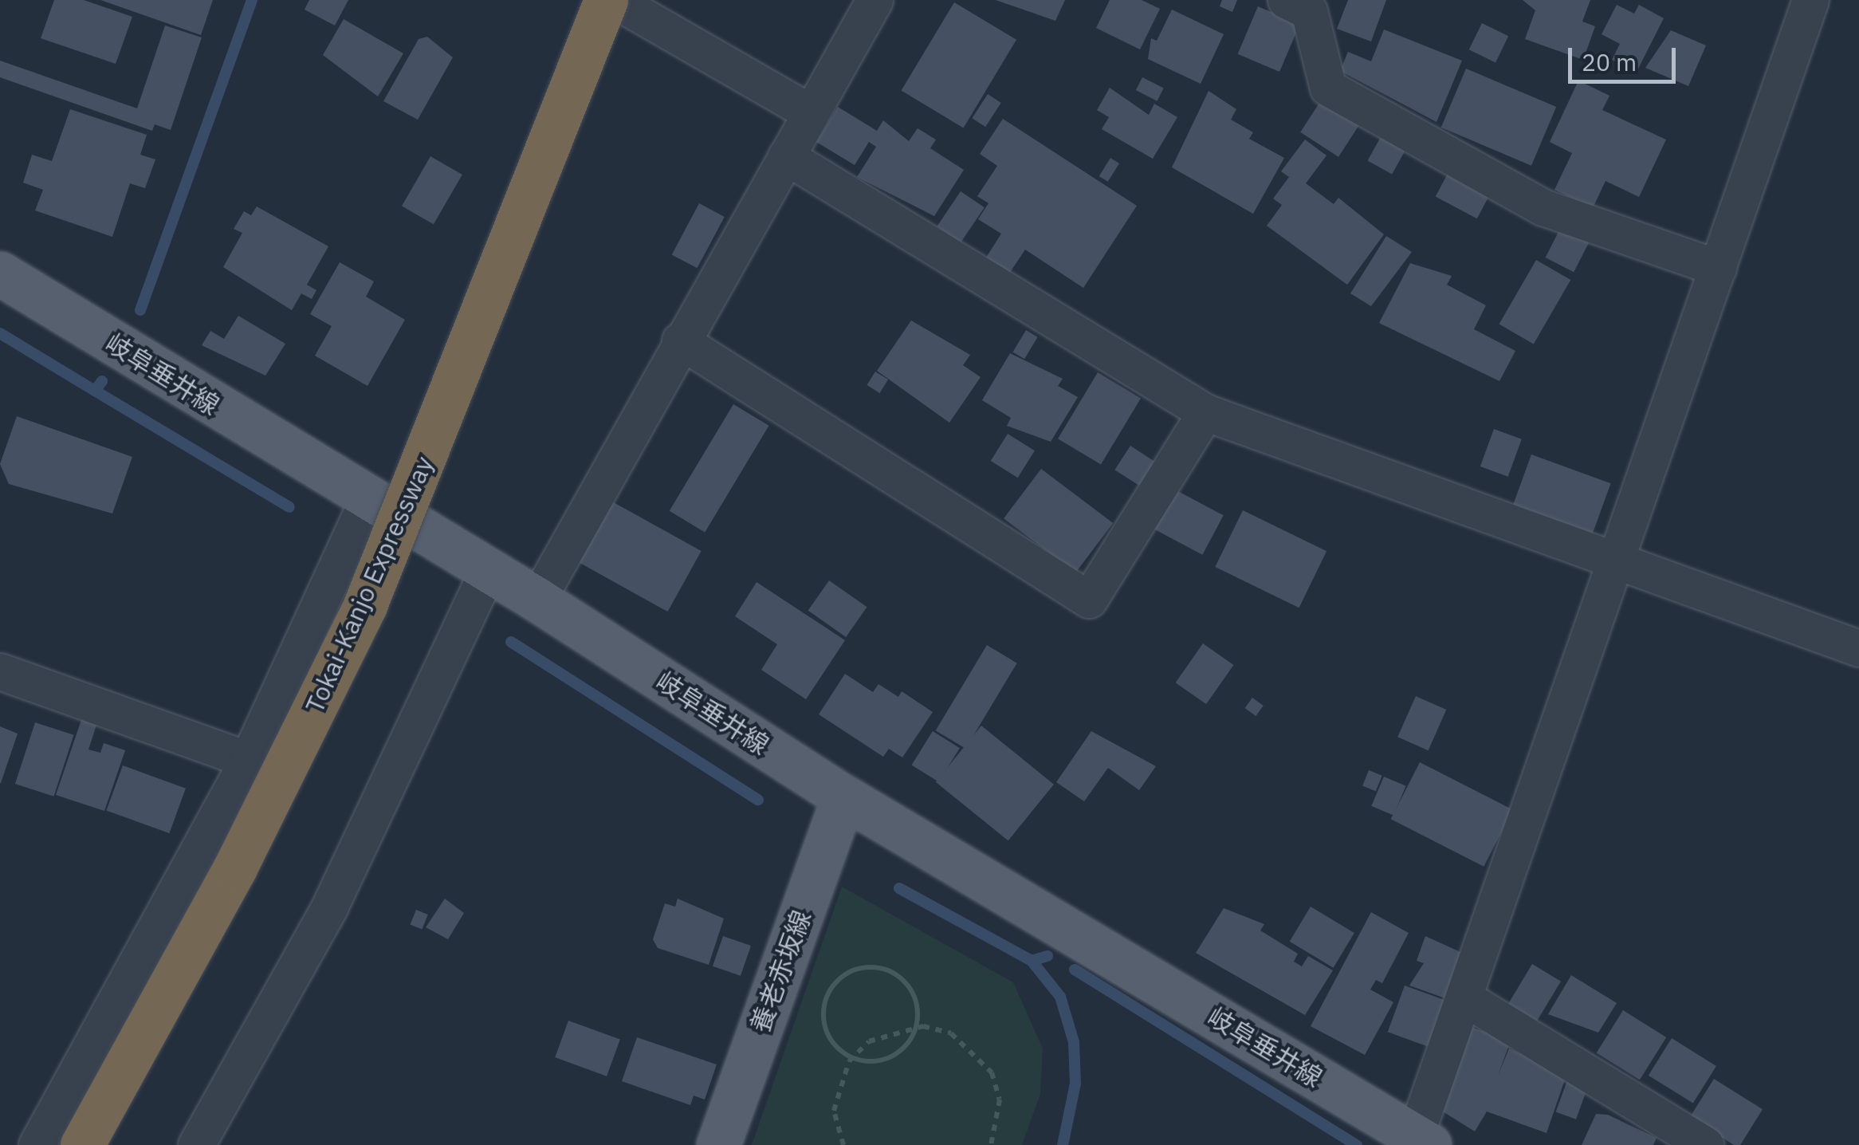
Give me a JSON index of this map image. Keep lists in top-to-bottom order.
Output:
{
  "streets": {
    "highway": ["Tokai-Kanjo Expressway"],
    "main road": ["岐阜垂井線", "養老赤坂線"]
  },
  "crossings": [
    ["岐阜垂井線", "養老赤坂線"]
  ],
  "scale_bar": "20 m"
}
